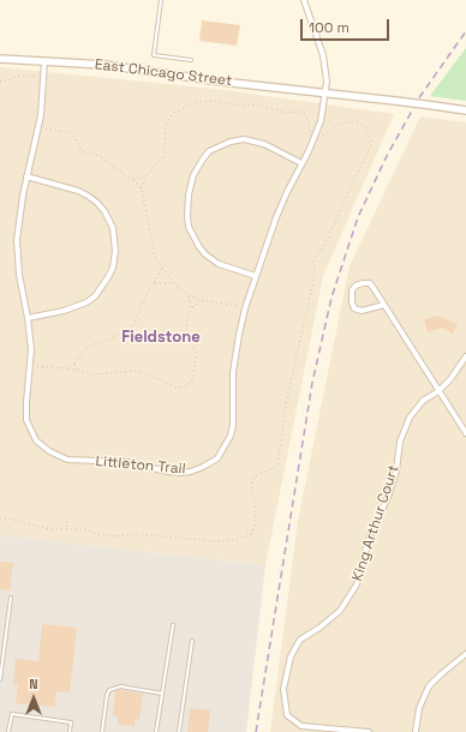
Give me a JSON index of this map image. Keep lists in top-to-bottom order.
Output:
{
  "streets": {
    "main road": ["East Chicago Street"],
    "street": ["Littleton Trail", "King Arthur Court"]
  },
  "crossings": [
    ["East Chicago Street", "Littleton Trail"]
  ],
  "districts": ["Fieldstone"],
  "scale_bar": "100 m",
  "north": "top"
}
